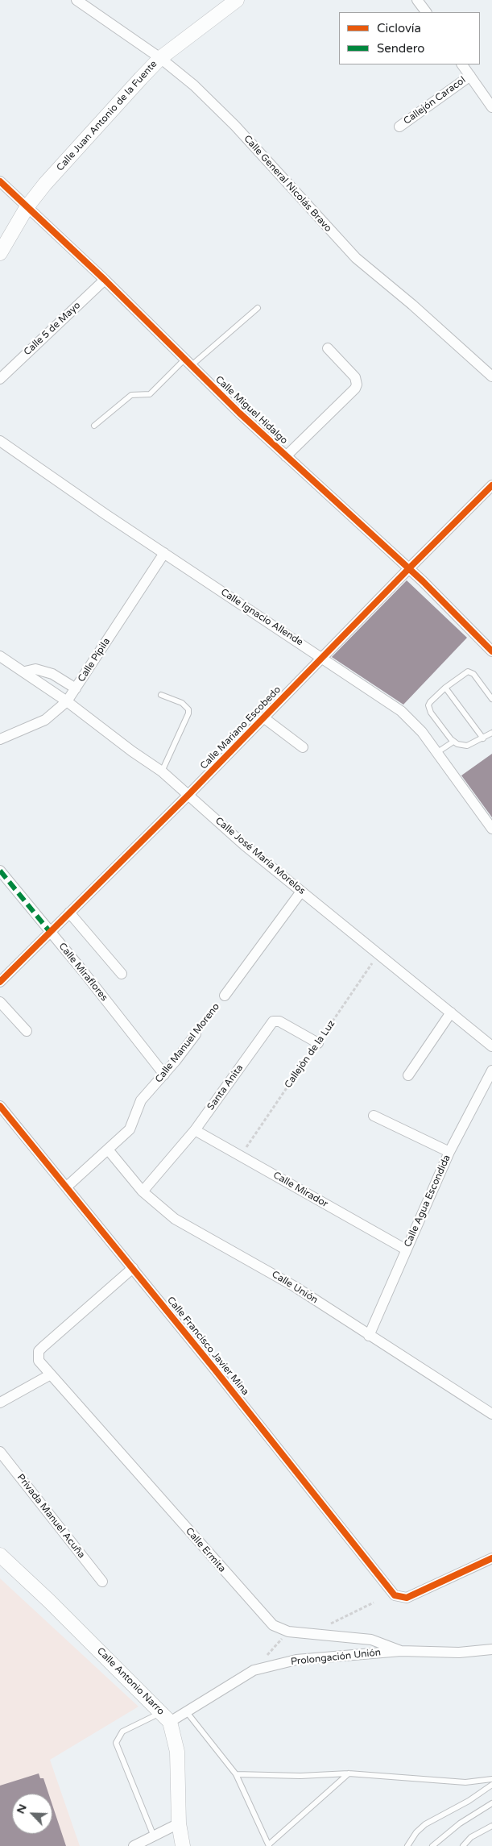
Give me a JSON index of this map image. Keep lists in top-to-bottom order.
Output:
{
  "streets": {
    "street": [
      "Callejón Caracol",
      "Calle Juan Antonio de la Fuente",
      "Calle General Nicolás Bravo",
      "Calle 5 de Mayo",
      "Calle Miguel Hidalgo",
      "Calle Ignacio Allende",
      "Calle Pípila",
      "Calle Mariano Escobedo",
      "Calle José María Morelos",
      "Calle Miraflores",
      "Calle Manuel Moreno",
      "Santa Anita",
      "Calle Mirador",
      "Calle Agua Escondida",
      "Calle Unión",
      "Calle Francisco Javier Mina",
      "Privada Manuel Acuña",
      "Calle Ermita",
      "Prolongación Unión",
      "Calle Antonio Narro"
    ],
    "path": ["Callejón de la Luz"]
  },
  "crossings": [
    ["Calle Juan Antonio de la Fuente", "Calle General Nicolás Bravo"],
    ["Calle Juan Antonio de la Fuente", "Calle Miguel Hidalgo"],
    ["Calle 5 de Mayo", "Calle Miguel Hidalgo"],
    ["Calle Miguel Hidalgo", "Calle Mariano Escobedo"],
    ["Calle Ignacio Allende", "Calle Pípila"],
    ["Calle Ignacio Allende", "Calle Mariano Escobedo"],
    ["Calle Pípila", "Calle José María Morelos"],
    ["Calle Mariano Escobedo", "Calle José María Morelos"],
    ["Calle Mariano Escobedo", "Calle Miraflores"],
    ["Calle José María Morelos", "Calle Manuel Moreno"],
    ["Calle José María Morelos", "Callejón de la Luz"],
    ["Calle Miraflores", "Calle Manuel Moreno"],
    ["Calle Manuel Moreno", "Calle Unión"],
    ["Calle Manuel Moreno", "Calle Francisco Javier Mina"],
    ["Callejón de la Luz", "Santa Anita"],
    ["Callejón de la Luz", "Calle Mirador"],
    ["Santa Anita", "Calle Mirador"],
    ["Santa Anita", "Calle Unión"],
    ["Calle Mirador", "Calle Agua Escondida"],
    ["Calle Agua Escondida", "Calle Unión"],
    ["Calle Francisco Javier Mina", "Calle Ermita"],
    ["Calle Ermita", "Prolongación Unión"],
    ["Prolongación Unión", "Calle Antonio Narro"]
  ],
  "legend": ["Ciclovía", "Sendero"],
  "north": "top left"
}
